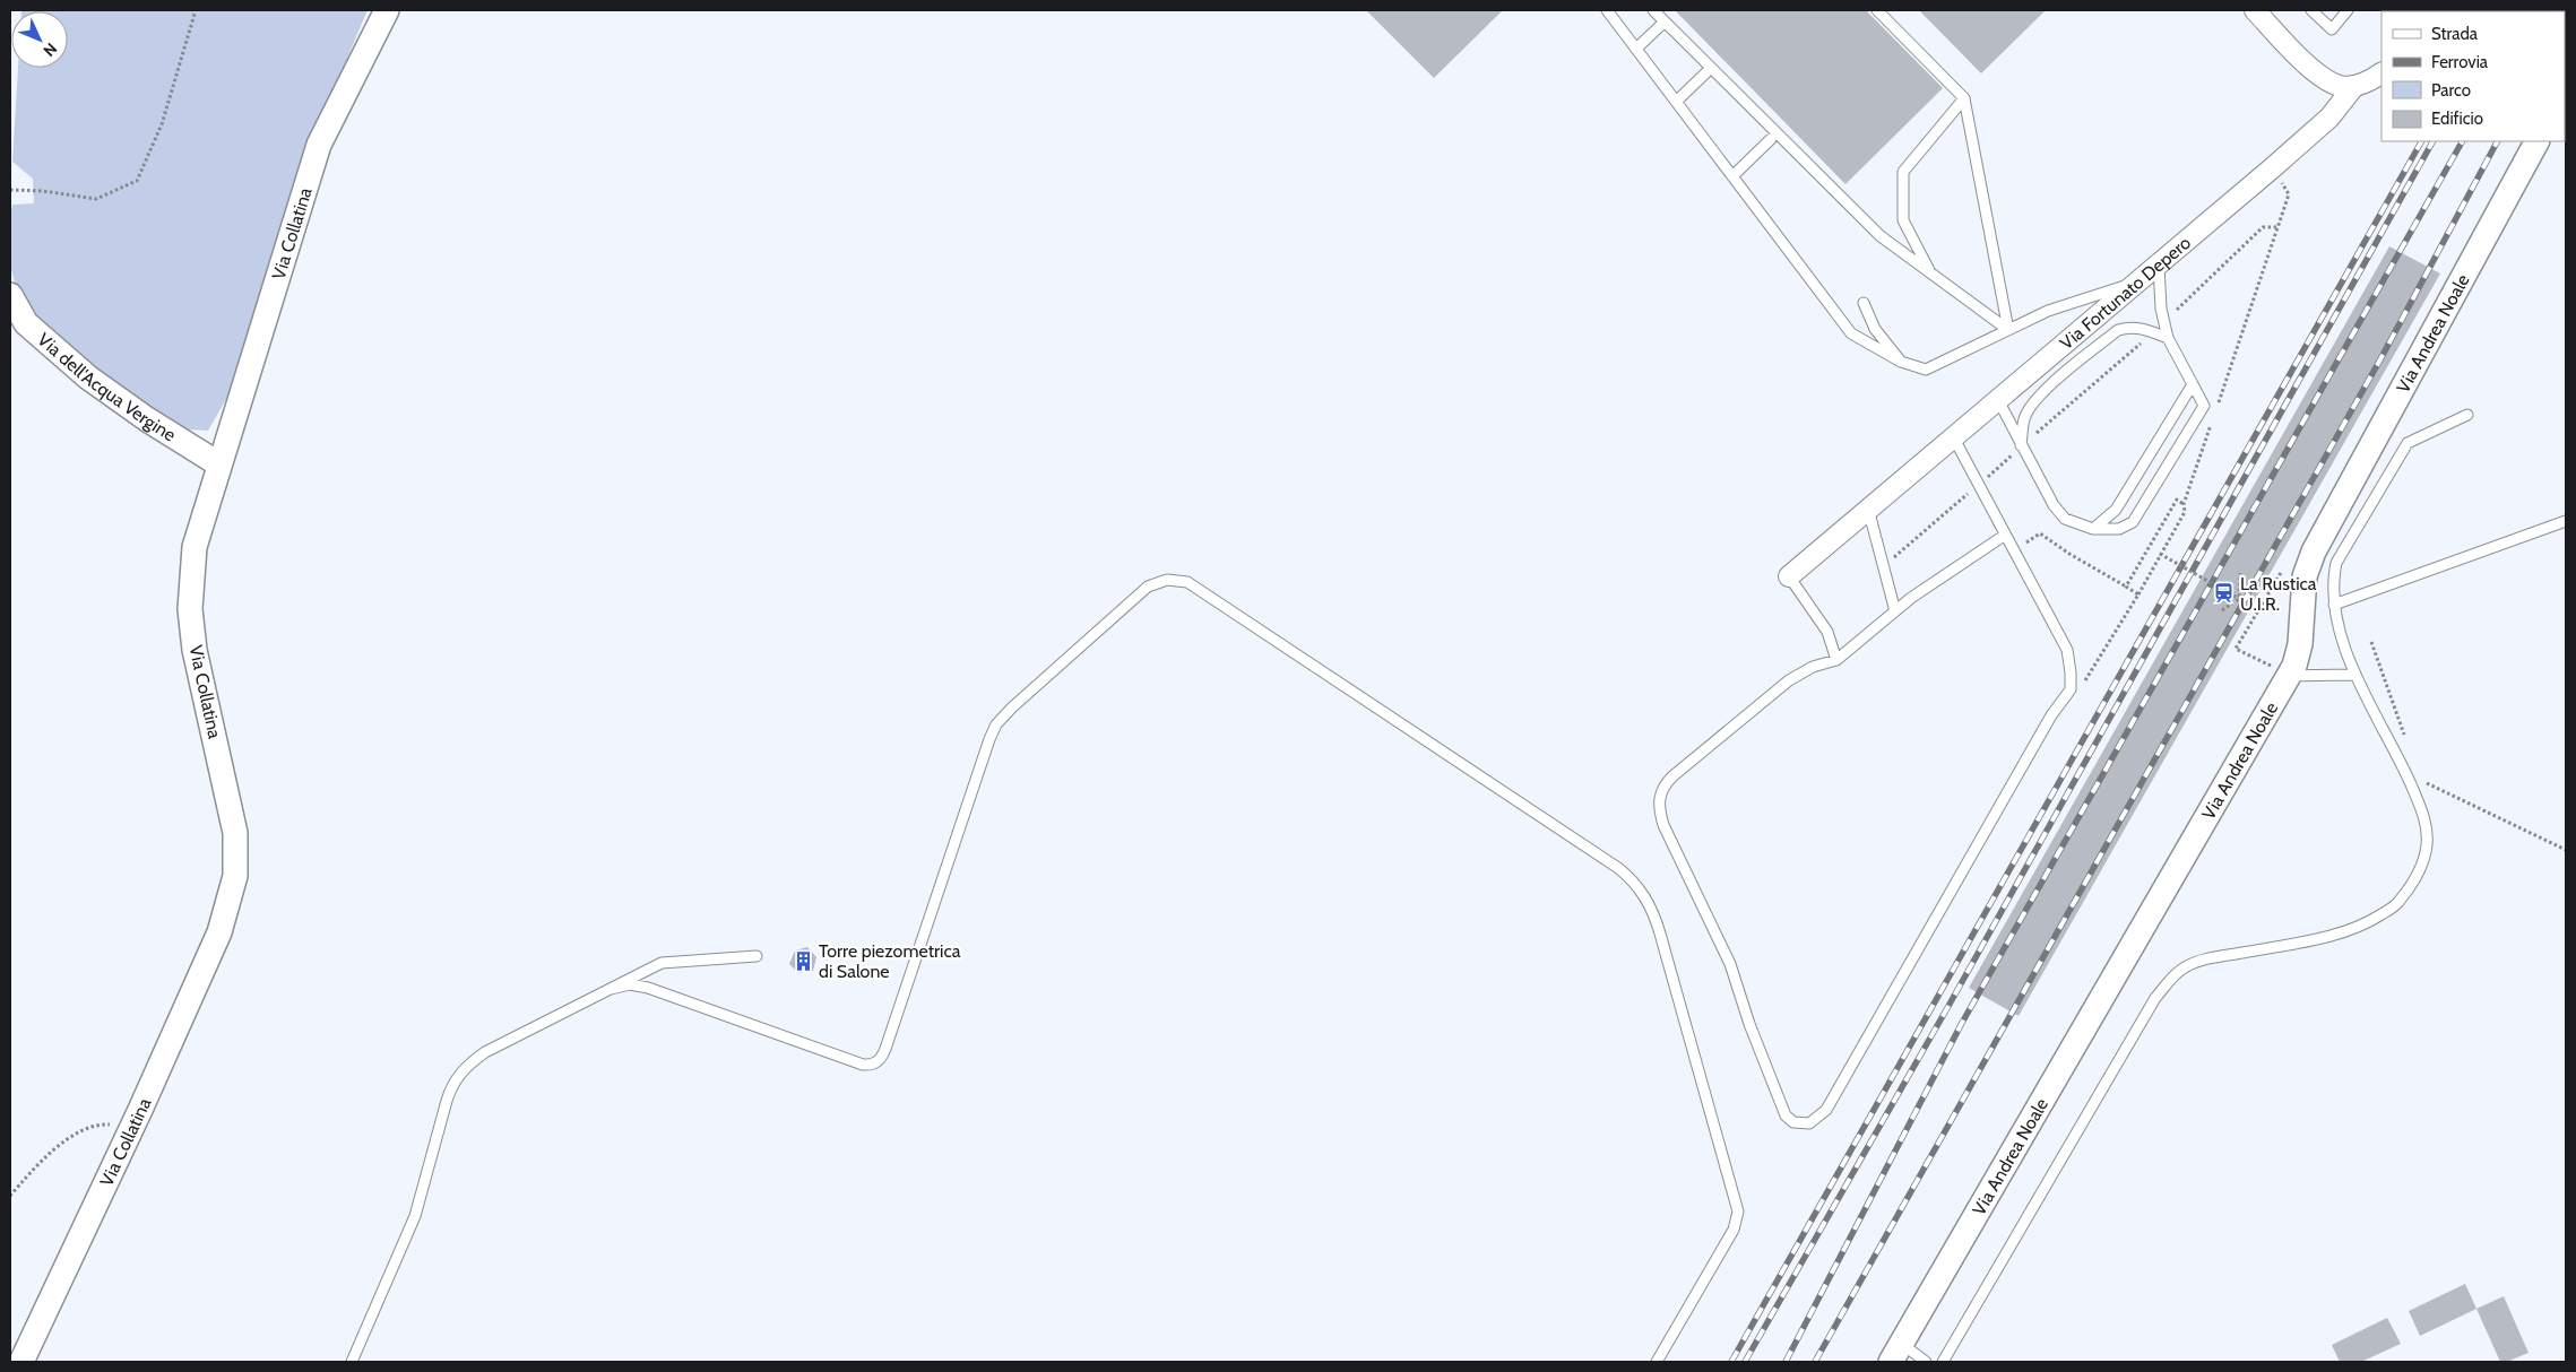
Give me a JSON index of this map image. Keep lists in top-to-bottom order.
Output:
{
  "streets": {
    "street": [
      "Via Collatina",
      "Via Fortunato Depero",
      "Via Andrea Noale",
      "Via dell'Acqua Vergine"
    ]
  },
  "crossings": [
    ["Via Collatina", "Via dell'Acqua Vergine"]
  ],
  "places": {
    "station": ["La Rustica U.I.R."],
    "building": ["Torre piezometrica di Salone"]
  },
  "legend": [
    "Strada",
    "Ferrovia",
    "Parco",
    "Edificio"
  ],
  "north": "bottom right"
}
